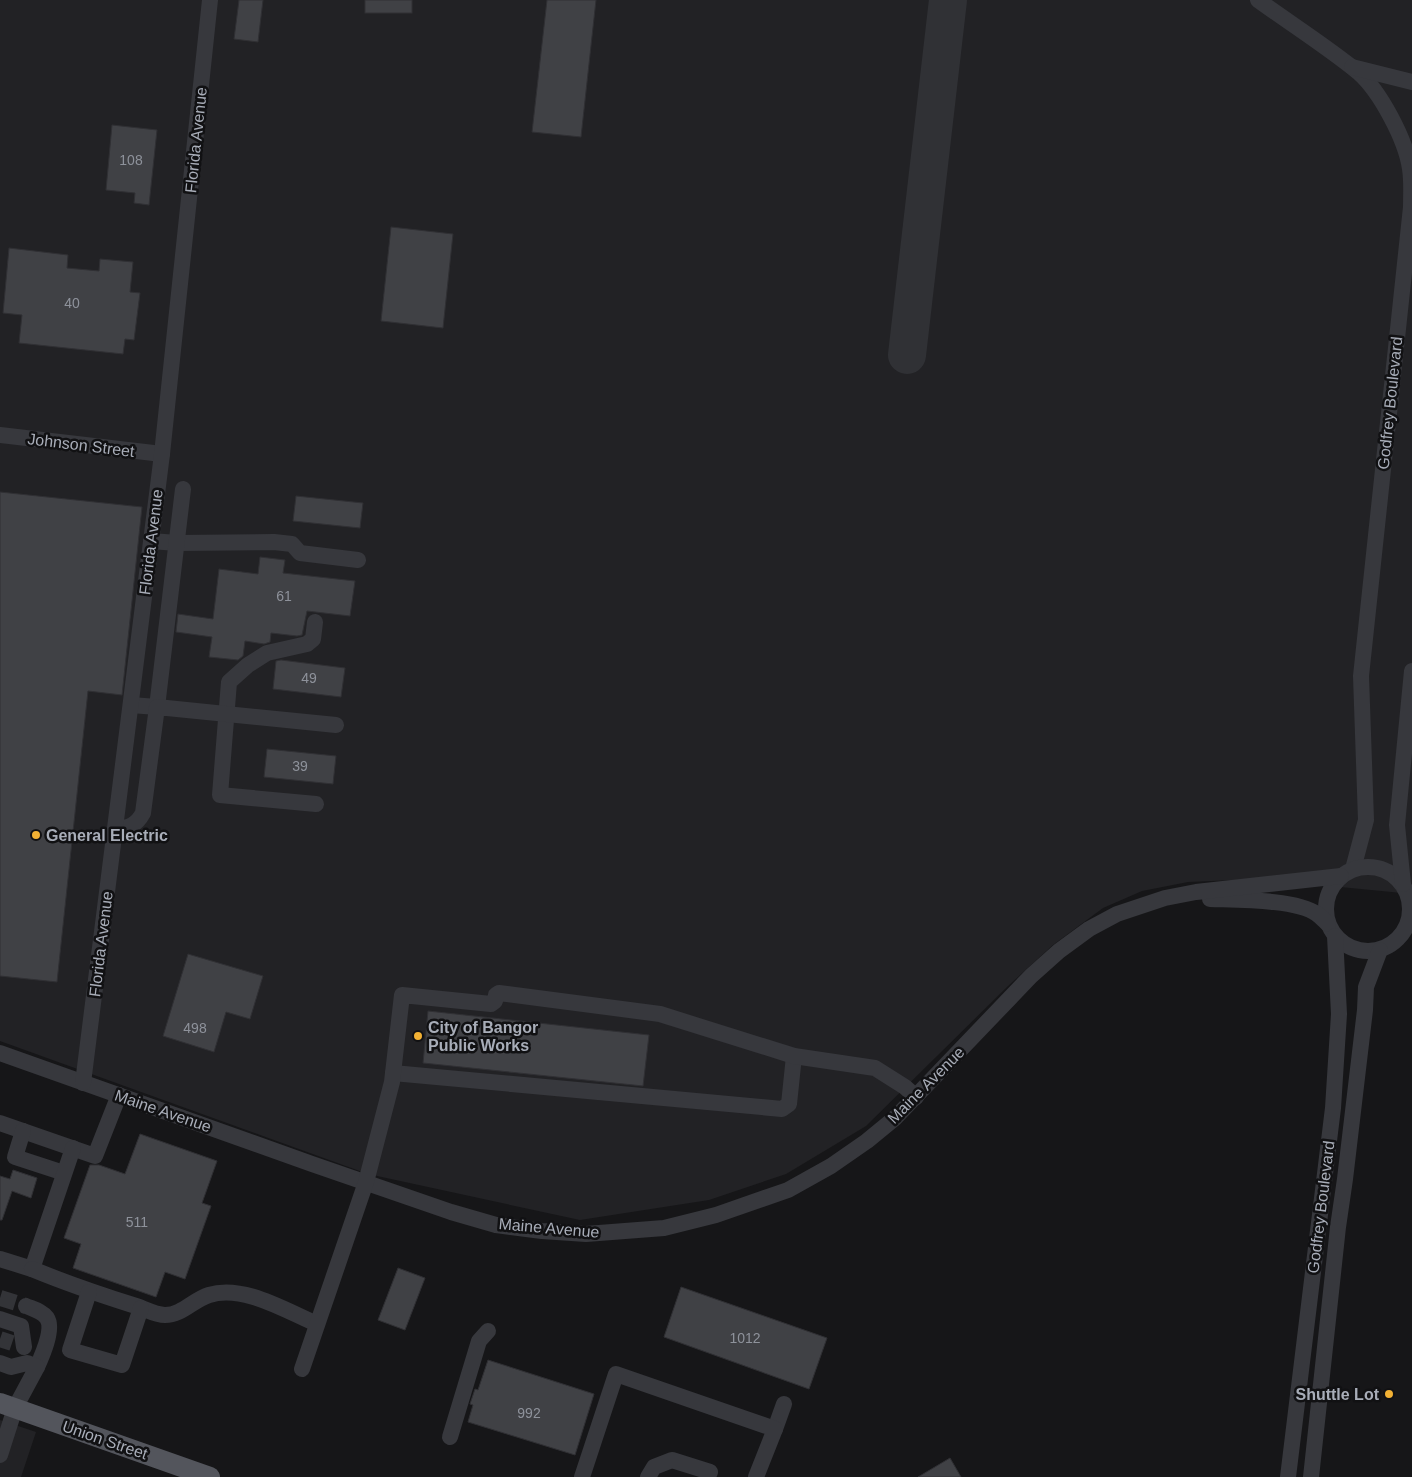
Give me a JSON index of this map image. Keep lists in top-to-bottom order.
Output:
{
  "streets": {
    "main road": ["Union Street"],
    "street": [
      "Florida Avenue",
      "Godfrey Boulevard",
      "Johnson Street",
      "Maine Avenue"
    ]
  },
  "crossings": [
    ["Florida Avenue", "Johnson Street"],
    ["Florida Avenue", "Maine Avenue"],
    ["Godfrey Boulevard", "Maine Avenue"]
  ],
  "places": ["General Electric", "City of Bangor Public Works", "Shuttle Lot"],
  "house_numbers": [
    "108",
    "40",
    "61",
    "49",
    "39",
    "498",
    "511",
    "1012",
    "992"
  ]
}
